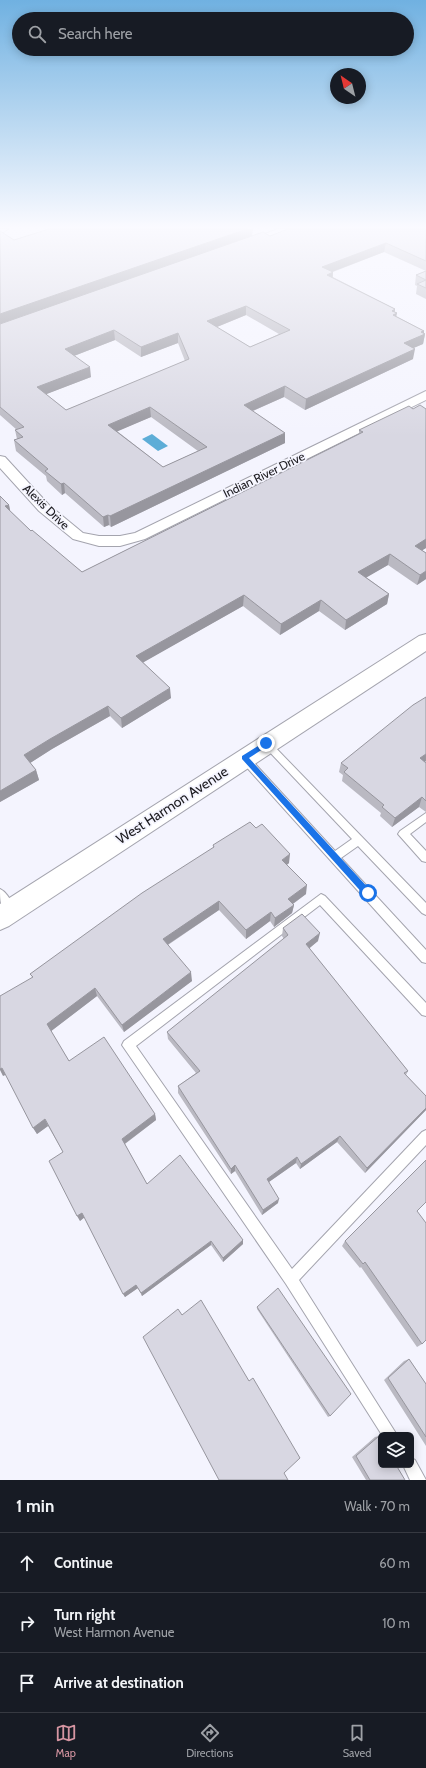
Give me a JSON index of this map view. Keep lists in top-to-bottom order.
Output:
{
  "streets": {
    "main road": ["West Harmon Avenue"],
    "street": ["Indian River Drive", "Alexis Drive"]
  },
  "crossings": [
    ["Indian River Drive", "Alexis Drive"]
  ],
  "north": "top left",
  "page": {
    "search": "Search here",
    "heading": ["1 min", "Walk · 70 m"],
    "list": [
      ["Continue", "60 m"],
      ["Turn right", "West Harmon Avenue", "10 m"],
      "Arrive at destination"
    ],
    "nav": ["Map", "Directions", "Saved"]
  }
}
